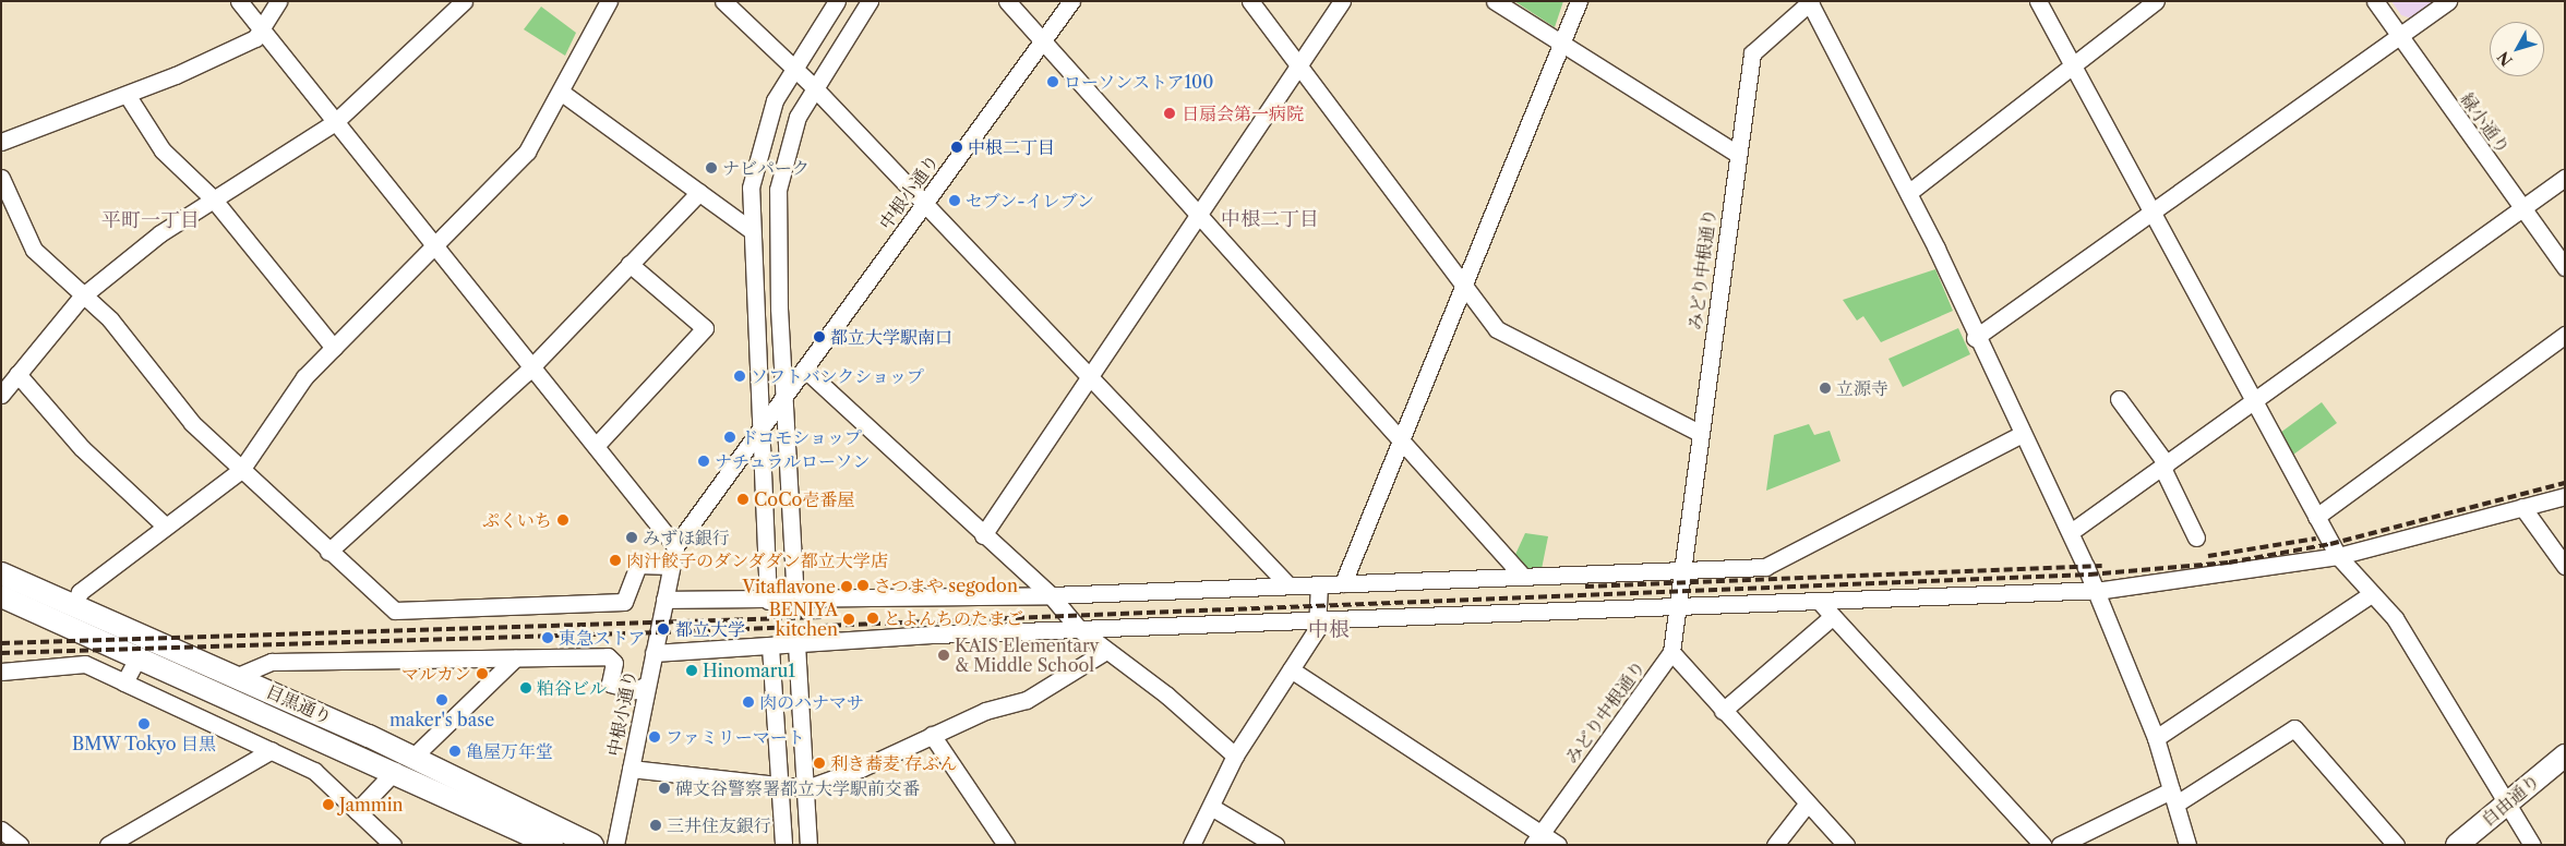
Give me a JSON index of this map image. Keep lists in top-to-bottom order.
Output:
{
  "streets": {
    "main road": ["目黒通り", "自由通り"],
    "street": ["緑小通り", "中根小通り", "みどり中根通り"]
  },
  "districts": ["中根二丁目", "平町一丁目", "中根"],
  "places": [
    "ローソンストア100",
    "日扇会第一病院",
    "中根二丁目",
    "ナビパーク",
    "セブン-イレブン",
    "都立大学駅南口",
    "ソフトバンクショップ",
    "立源寺",
    "ドコモショップ",
    "ナチュラルローソン",
    "CoCo壱番屋",
    "ぷくいち",
    "みずほ銀行",
    "肉汁餃子のダンダダン都立大学店",
    "さつまや segodon",
    "Vitaflavone",
    "とよんちのたまご",
    "BENIYA kitchen",
    "都立大学",
    "東急ストア",
    "KAIS Elementary & Middle School",
    "Hinomaru1",
    "マルカン",
    "粕谷ビル",
    "maker's base",
    "肉のハナマサ",
    "BMW Tokyo 目黒",
    "ファミリーマート",
    "亀屋万年堂",
    "利き蕎麦 存ぶん",
    "碑文谷警察署都立大学駅前交番",
    "Jammin",
    "三井住友銀行"
  ],
  "north": "bottom left"
}
